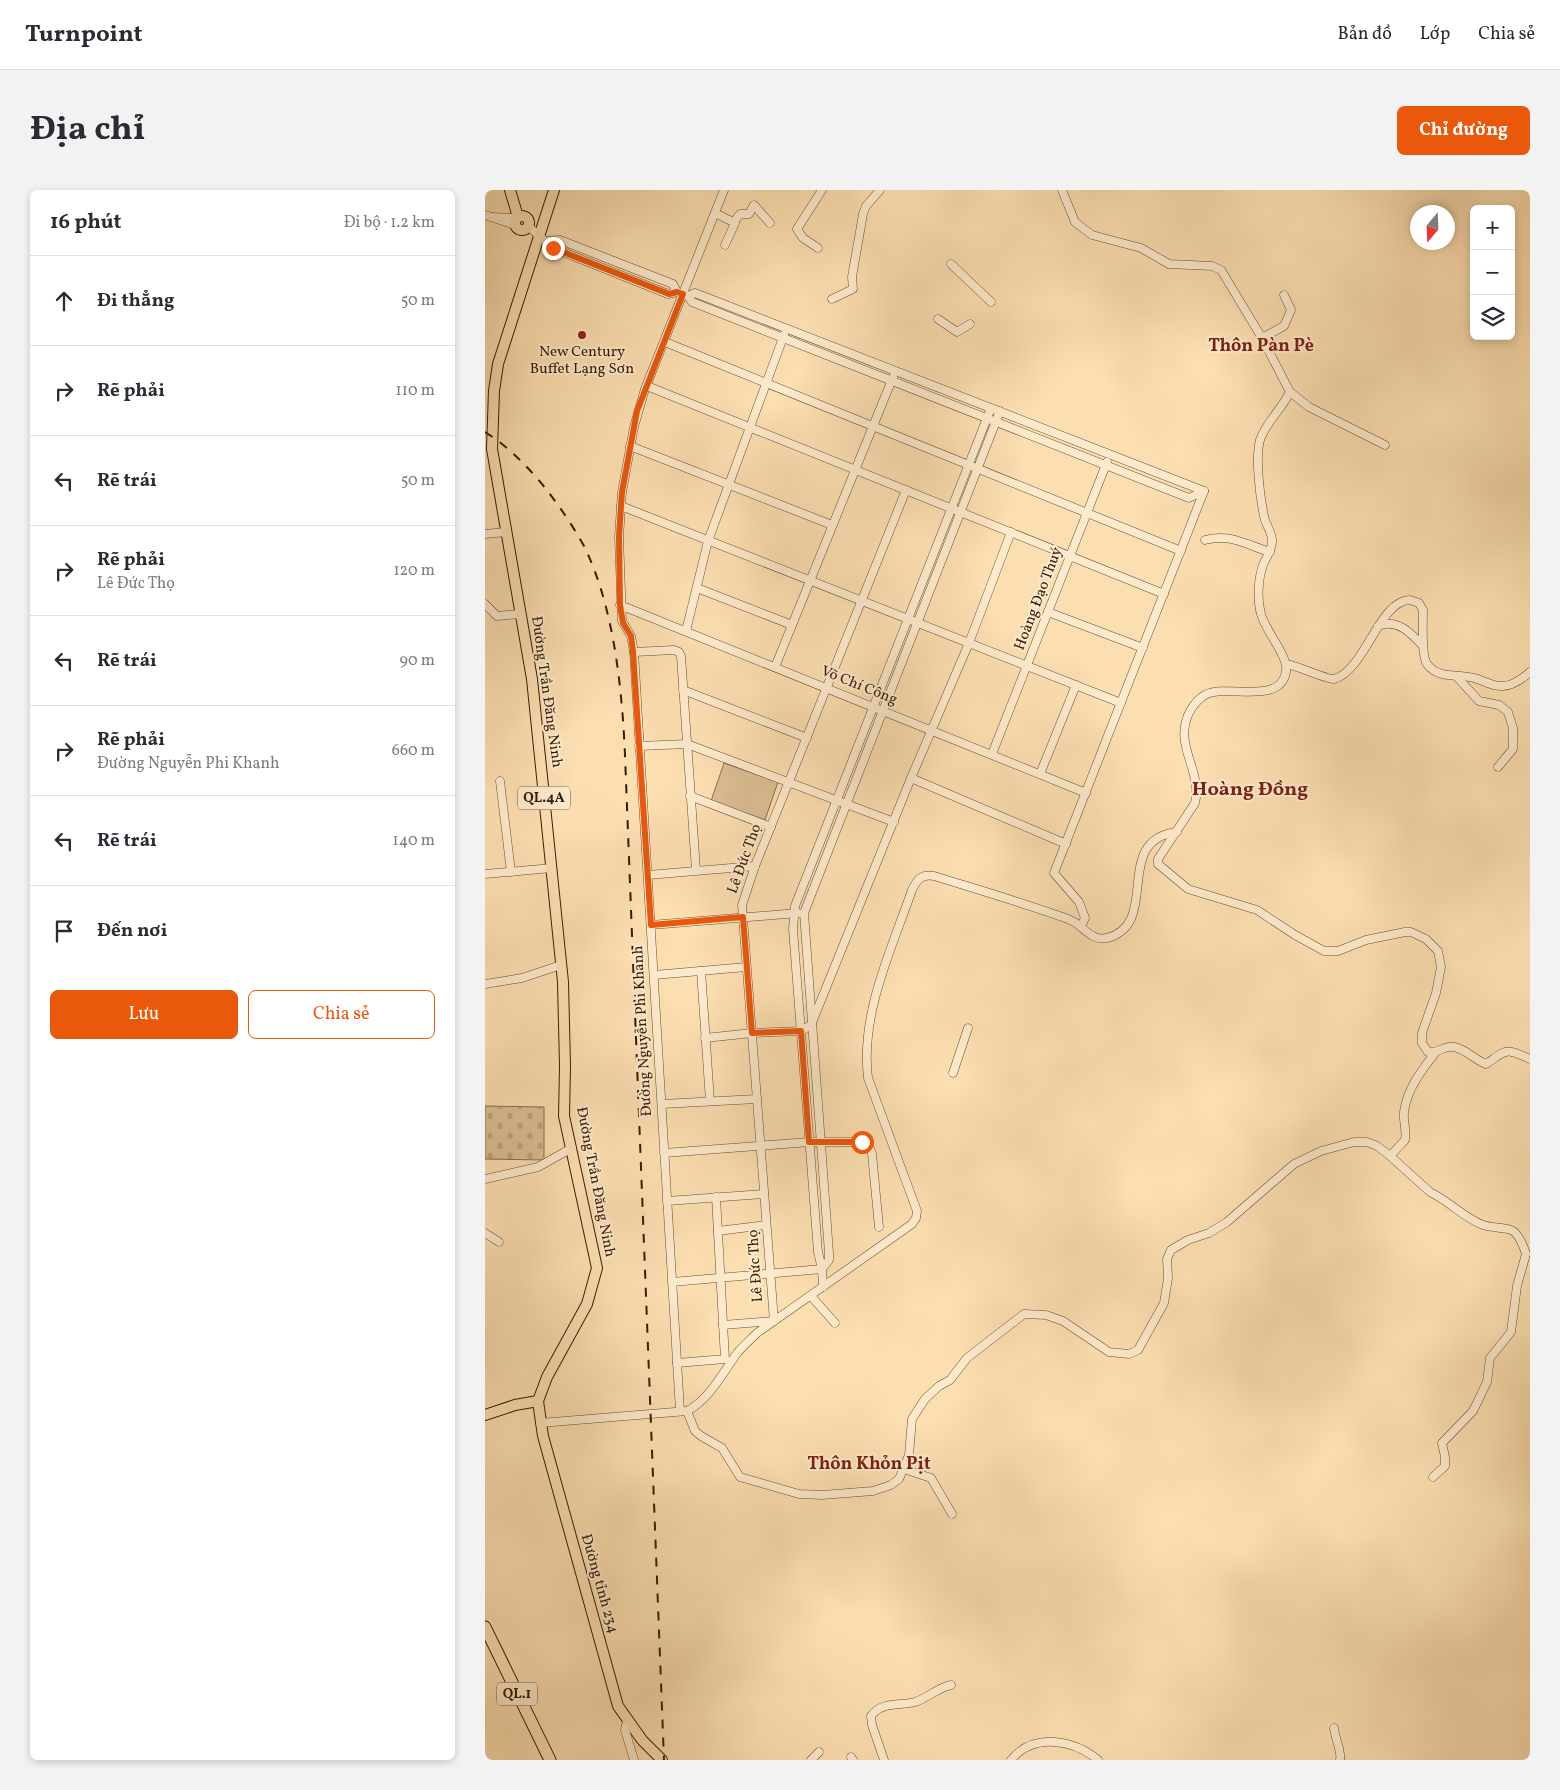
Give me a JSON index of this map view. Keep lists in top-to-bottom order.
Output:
{
  "streets": {
    "highway": ["QL.1"],
    "main road": ["Đường Trần Đăng Ninh", "QL.4A", "Đường tỉnh 234"],
    "street": [
      "Hoàng Đạo Thuý",
      "Võ Chí Công",
      "Lê Đức Thọ",
      "Đường Nguyễn Phi Khanh"
    ]
  },
  "crossings": [
    ["Hoàng Đạo Thuý", "Võ Chí Công"],
    ["Võ Chí Công", "Lê Đức Thọ"],
    ["Võ Chí Công", "Đường Nguyễn Phi Khanh"],
    ["Đường Trần Đăng Ninh", "Đường tỉnh 234"]
  ],
  "districts": ["Thôn Pàn Pè", "Hoàng Đồng", "Thôn Khỏn Pịt"],
  "places": ["New Century Buffet Lạng Sơn"],
  "north": "bottom",
  "page": {
    "header": "Turnpoint",
    "nav": ["Bản đồ", "Lớp", "Chia sẻ"],
    "title": "Địa chỉ",
    "buttons": [
      "Chỉ đường",
      ["Lưu", "Chia sẻ"]
    ],
    "heading": ["16 phút", "Đi bộ · 1.2 km"],
    "map_buttons": ["+", "−"],
    "list": [
      ["Đi thẳng", "50 m"],
      ["Rẽ phải", "110 m"],
      ["Rẽ trái", "50 m"],
      ["Rẽ phải", "Lê Đức Thọ", "120 m"],
      ["Rẽ trái", "90 m"],
      ["Rẽ phải", "Đường Nguyễn Phi Khanh", "660 m"],
      ["Rẽ trái", "140 m"],
      "Đến nơi"
    ]
  }
}
